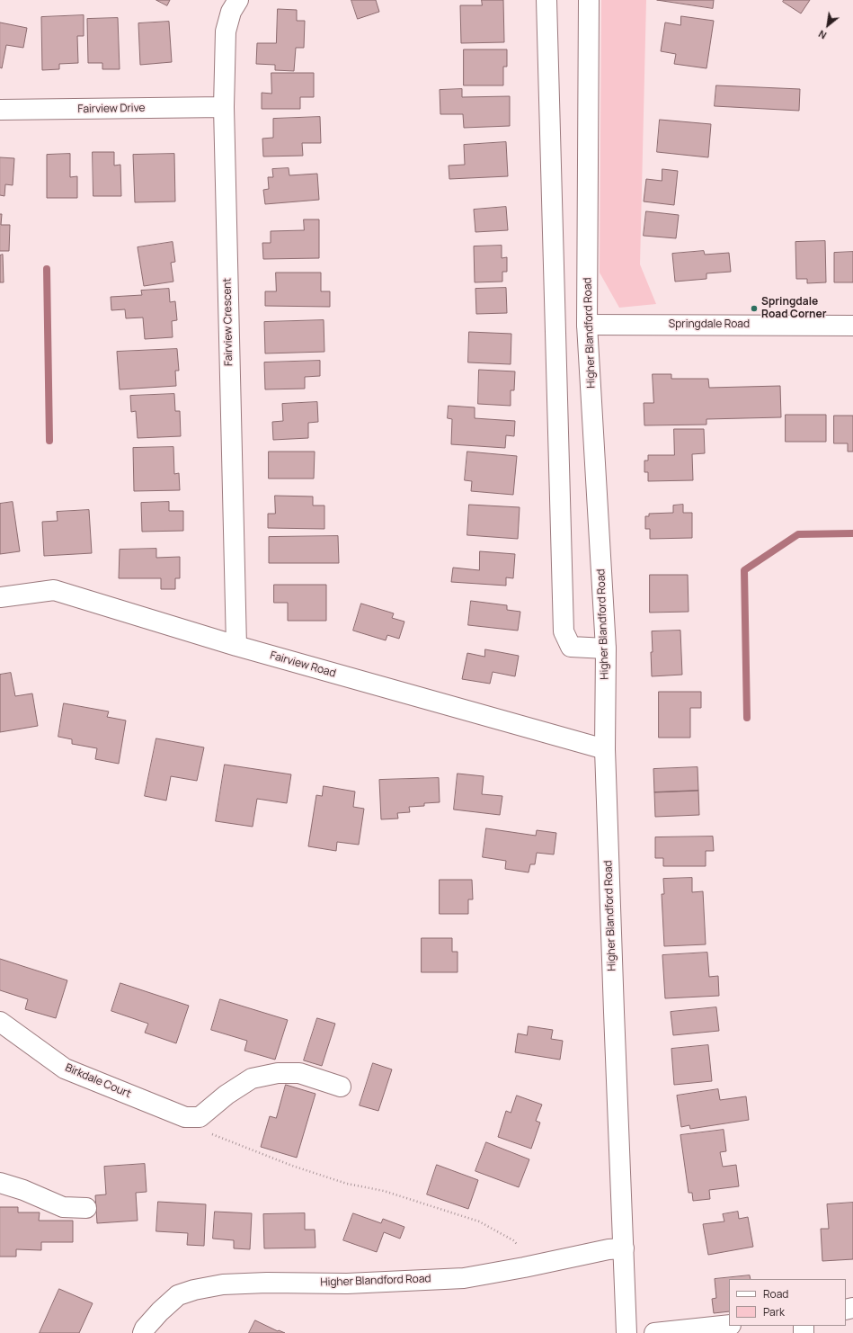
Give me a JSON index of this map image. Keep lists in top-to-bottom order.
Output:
{
  "streets": {
    "street": [
      "Fairview Drive",
      "Fairview Crescent",
      "Springdale Road",
      "Higher Blandford Road",
      "Fairview Road",
      "Birkdale Court"
    ]
  },
  "crossings": [
    ["Fairview Drive", "Fairview Crescent"],
    ["Fairview Crescent", "Fairview Road"],
    ["Springdale Road", "Higher Blandford Road"],
    ["Higher Blandford Road", "Fairview Road"]
  ],
  "places": ["Springdale Road Corner"],
  "legend": ["Road", "Park"],
  "north": "bottom left"
}
